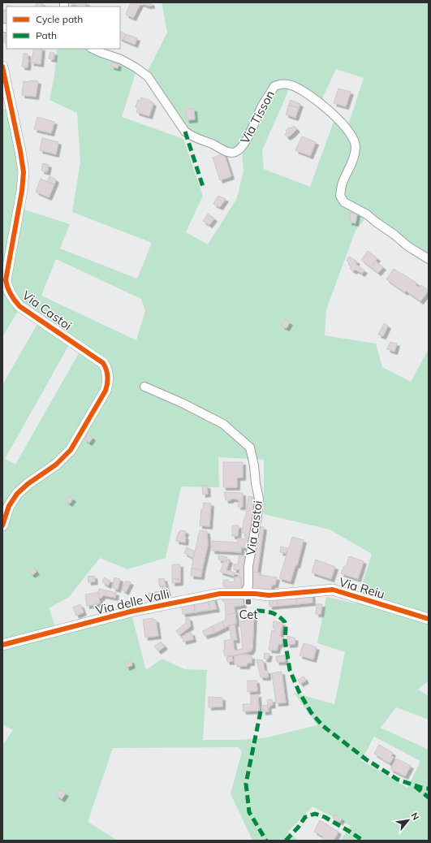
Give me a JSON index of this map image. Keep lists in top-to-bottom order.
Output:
{
  "streets": {
    "street": [
      "Via Tisson",
      "Via Castoi",
      "Via castoi",
      "Via Reiu",
      "Via delle Valli"
    ]
  },
  "crossings": [
    ["Via castoi", "Via delle Valli"],
    ["Via Reiu", "Via delle Valli"]
  ],
  "places": {
    "transit": ["Cet"]
  },
  "legend": ["Cycle path", "Path"],
  "north": "top right"
}
